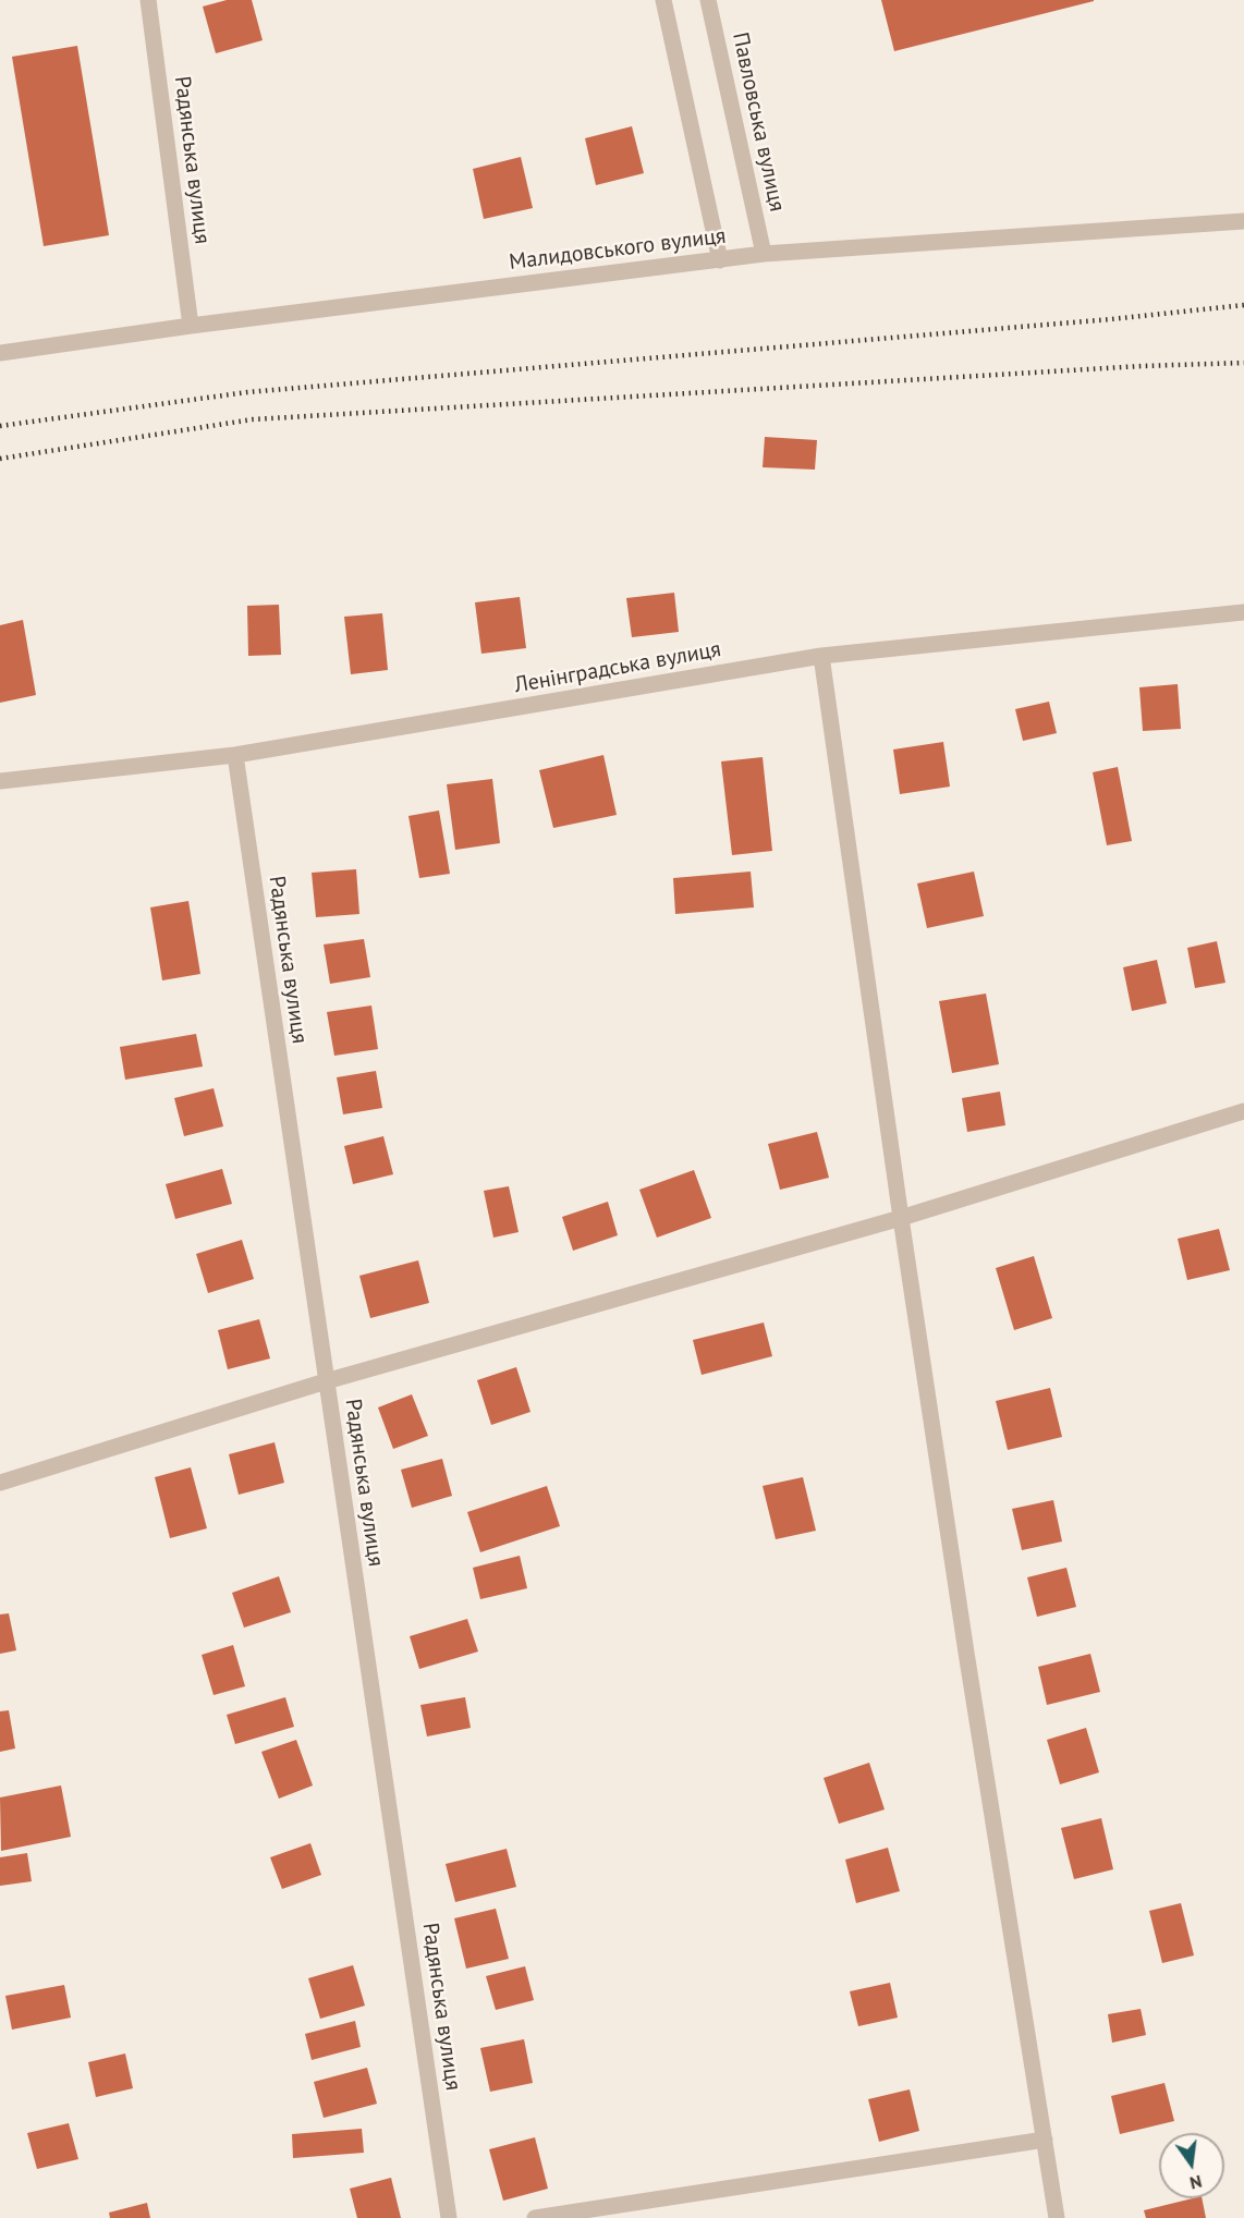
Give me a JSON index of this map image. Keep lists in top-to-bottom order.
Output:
{
  "streets": {
    "street": [
      "Павловська вулиця",
      "Радянська вулиця",
      "Малидовського вулиця",
      "Ленінградська вулиця"
    ]
  },
  "crossings": [
    ["Павловська вулиця", "Малидовського вулиця"],
    ["Радянська вулиця", "Малидовського вулиця"],
    ["Радянська вулиця", "Ленінградська вулиця"]
  ],
  "north": "bottom"
}
